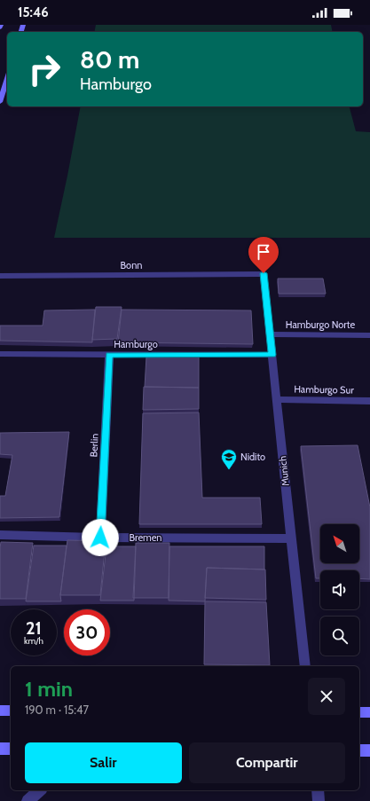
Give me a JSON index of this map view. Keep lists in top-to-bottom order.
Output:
{
  "streets": {
    "street": [
      "Bonn",
      "Hamburgo Norte",
      "Hamburgo",
      "Hamburgo Sur",
      "Berlin",
      "Munich",
      "Bremen"
    ]
  },
  "crossings": [
    ["Bonn", "Munich"],
    ["Hamburgo Norte", "Munich"],
    ["Hamburgo", "Berlin"],
    ["Hamburgo", "Munich"],
    ["Hamburgo Sur", "Munich"],
    ["Berlin", "Bremen"],
    ["Munich", "Bremen"]
  ],
  "places": {
    "school or university": ["Nidito"]
  },
  "north": "top left",
  "page": {
    "status": "15:46",
    "turn": ["80 m", "Hamburgo"],
    "speed": "21 km/h",
    "limit": "30",
    "heading": ["1 min", "190 m · 15:47"],
    "buttons": ["Salir", "Compartir"]
  }
}
